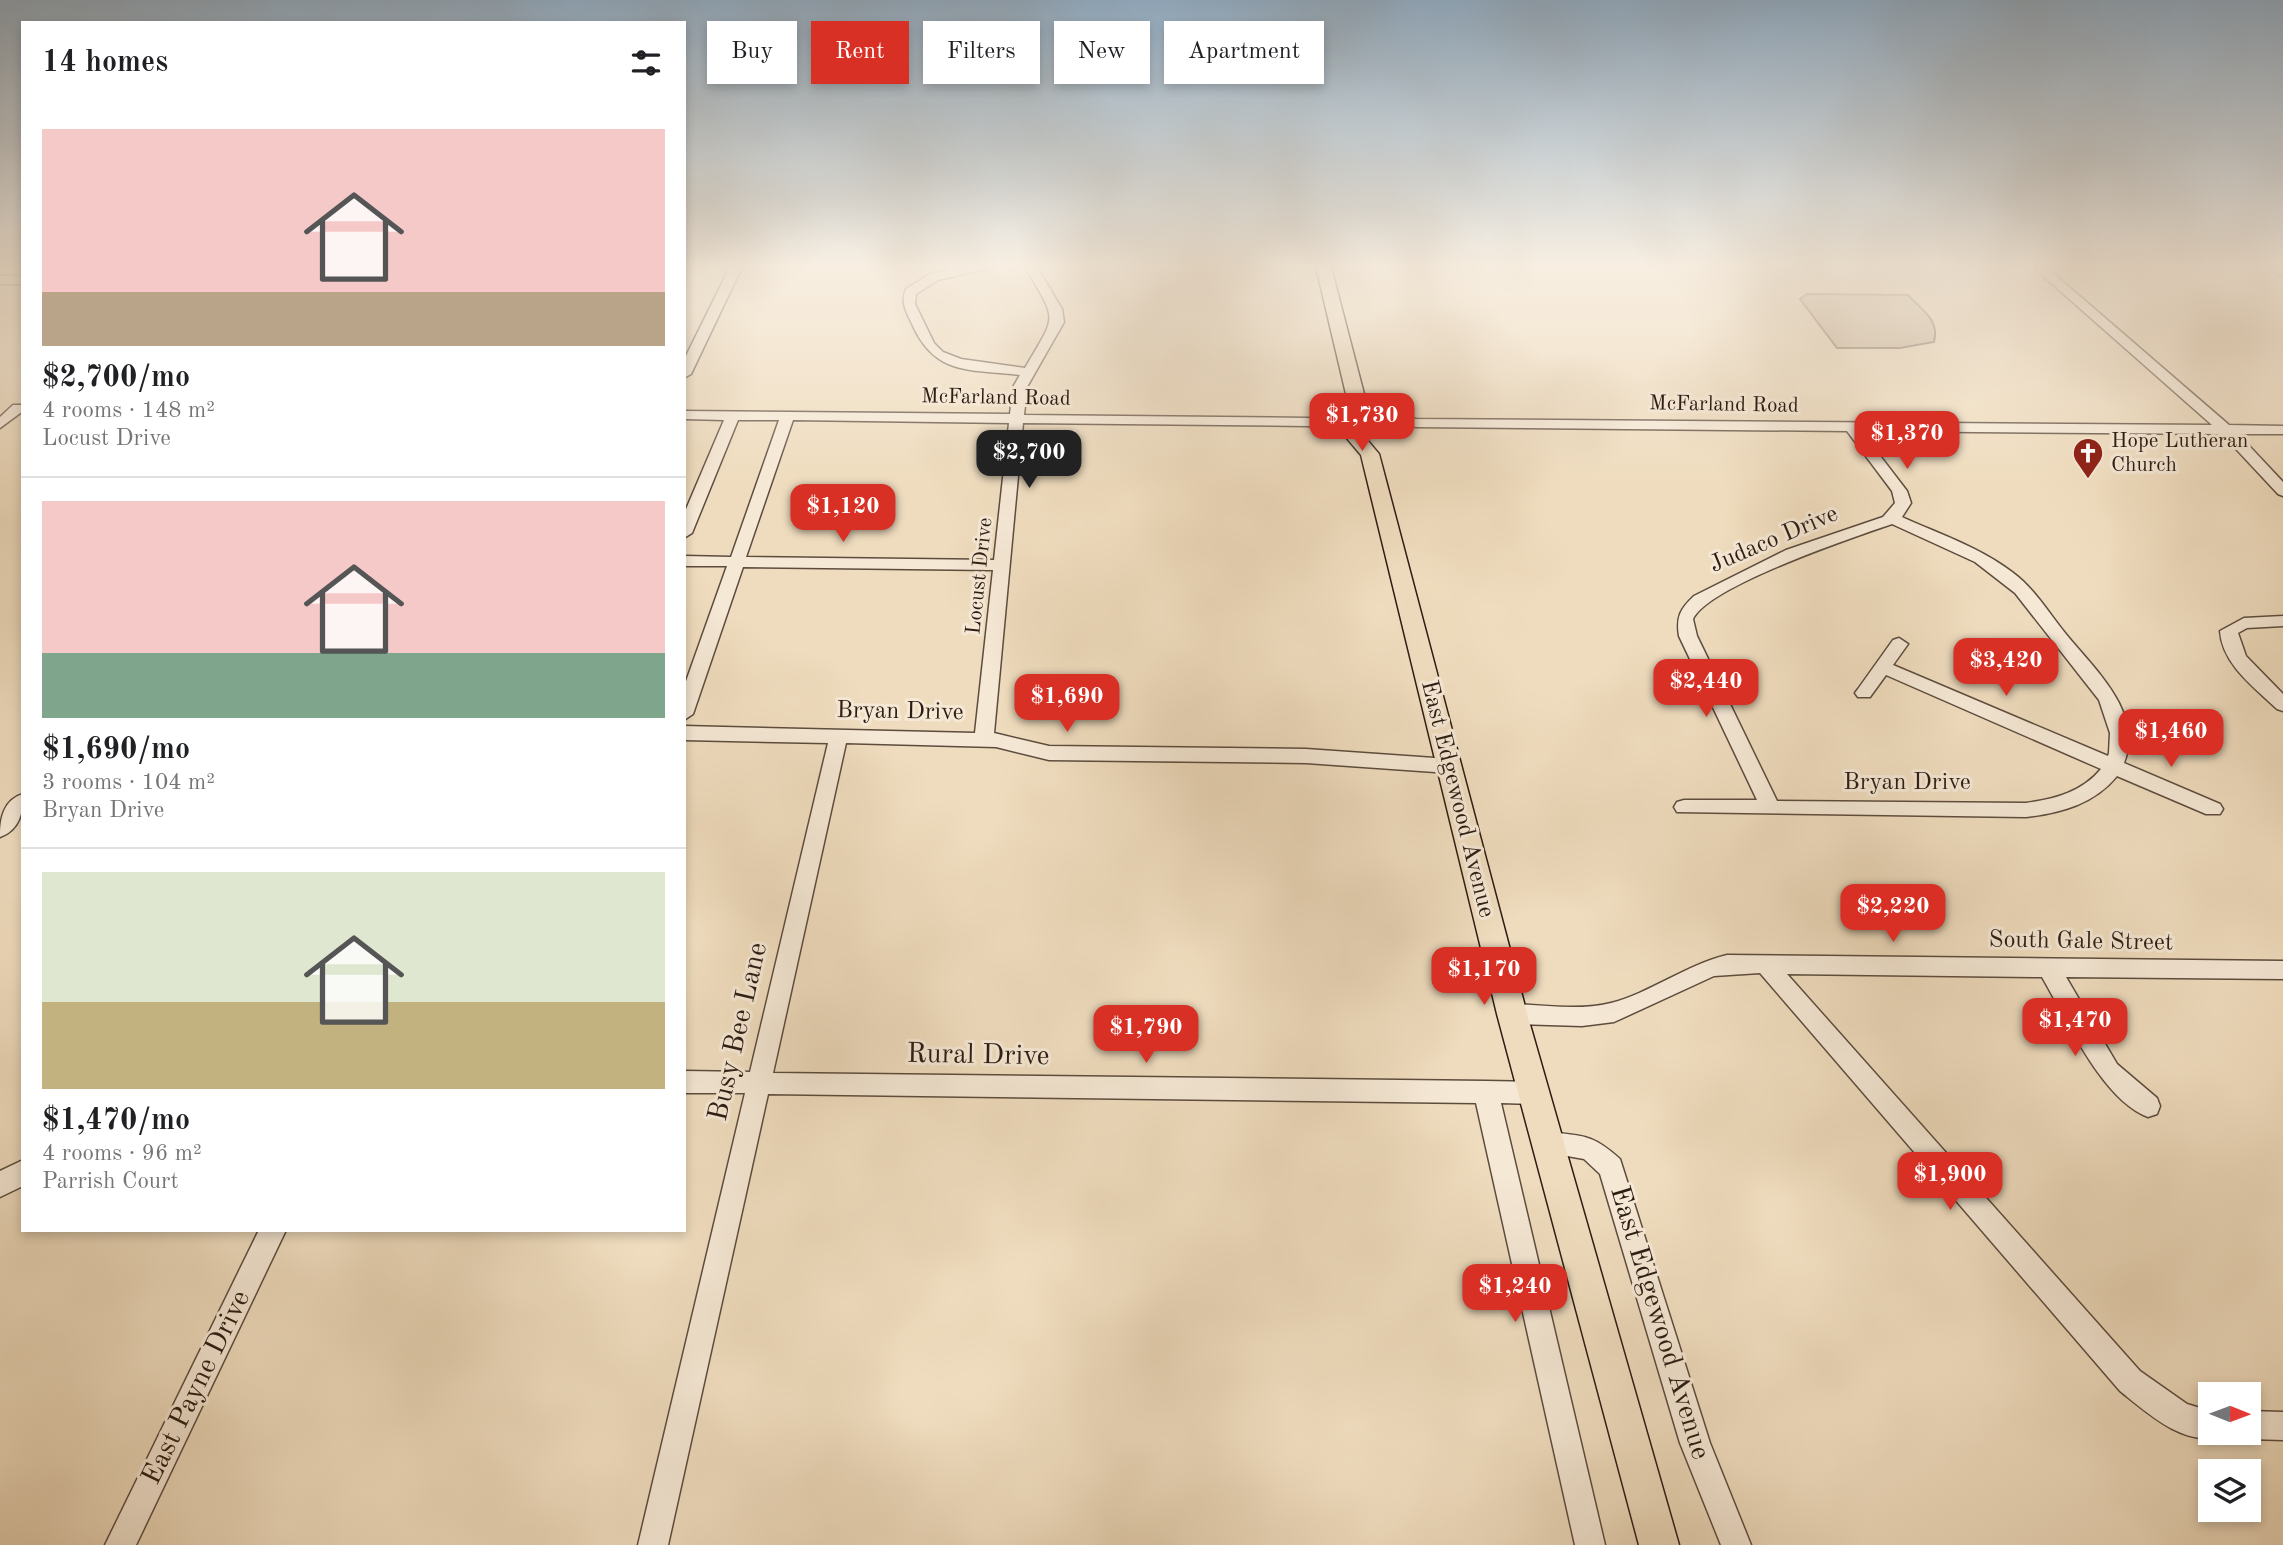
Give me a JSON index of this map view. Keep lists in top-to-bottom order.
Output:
{
  "streets": {
    "main road": ["East Edgewood Avenue"],
    "street": [
      "McFarland Road",
      "Judaco Drive",
      "Locust Drive",
      "Bryan Drive",
      "South Gale Street",
      "Busy Bee Lane",
      "Rural Drive",
      "East Payne Drive"
    ]
  },
  "crossings": [
    ["McFarland Road", "Locust Drive"],
    ["McFarland Road", "East Edgewood Avenue"],
    ["Judaco Drive", "Bryan Drive"],
    ["Locust Drive", "Bryan Drive"],
    ["Bryan Drive", "East Edgewood Avenue"],
    ["Bryan Drive", "Busy Bee Lane"],
    ["East Edgewood Avenue", "South Gale Street"],
    ["East Edgewood Avenue", "Rural Drive"],
    ["Busy Bee Lane", "Rural Drive"]
  ],
  "places": {
    "church": ["Hope Lutheran Church"]
  },
  "north": "right",
  "page": {
    "chip": [
      "Buy",
      "Rent",
      "Filters",
      "New",
      "Apartment"
    ],
    "heading": "14 homes",
    "list": [
      {
        "name": "$2,700/mo",
        "note": "4 rooms · 148 m² · Locust Drive"
      },
      {
        "name": "$1,690/mo",
        "note": "3 rooms · 104 m² · Bryan Drive"
      },
      {
        "name": "$1,470/mo",
        "note": "4 rooms · 96 m² · Parrish Court"
      }
    ],
    "price": [
      "$1,730",
      "$1,370",
      "$2,700",
      "$1,120",
      "$3,420",
      "$2,440",
      "$1,690",
      "$1,460",
      "$2,220",
      "$1,170",
      "$1,470",
      "$1,790",
      "$1,900",
      "$1,240"
    ]
  }
}
